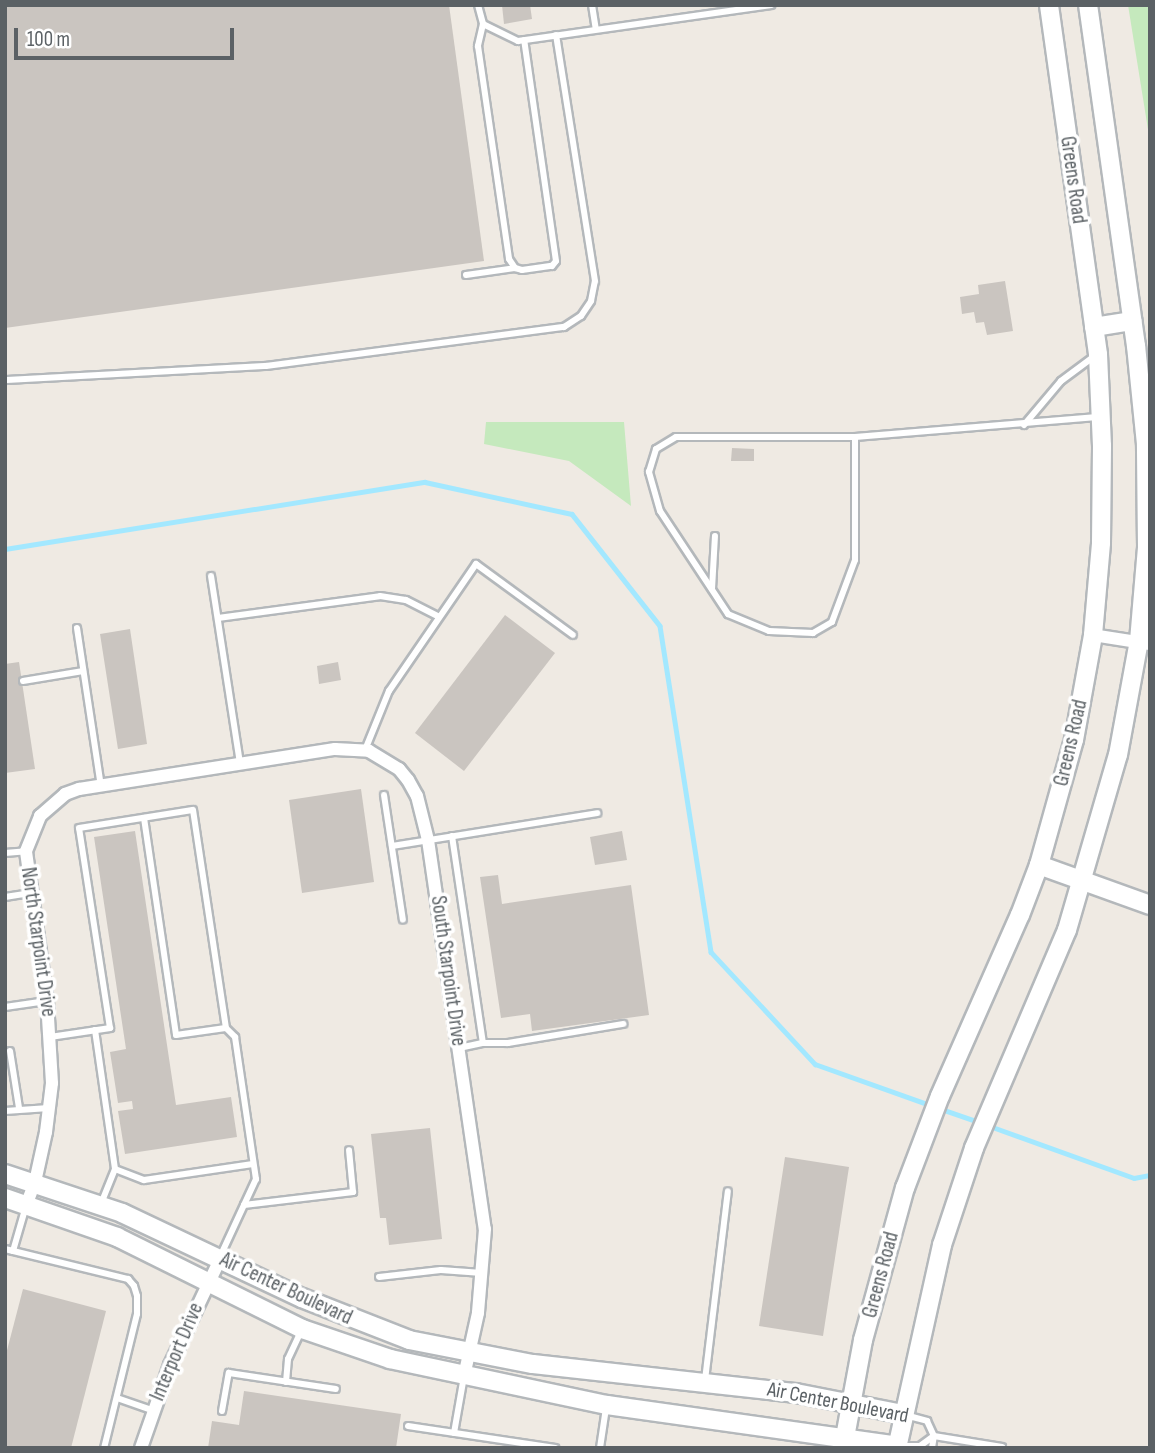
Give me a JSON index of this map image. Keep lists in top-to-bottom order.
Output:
{
  "streets": {
    "main road": ["Greens Road", "Air Center Boulevard"],
    "street": ["North Starpoint Drive", "South Starpoint Drive", "Interport Drive"]
  },
  "crossings": [
    ["Greens Road", "Air Center Boulevard"],
    ["North Starpoint Drive", "South Starpoint Drive"],
    ["North Starpoint Drive", "Air Center Boulevard"],
    ["South Starpoint Drive", "Air Center Boulevard"],
    ["Air Center Boulevard", "Interport Drive"]
  ],
  "scale_bar": "100 m"
}
